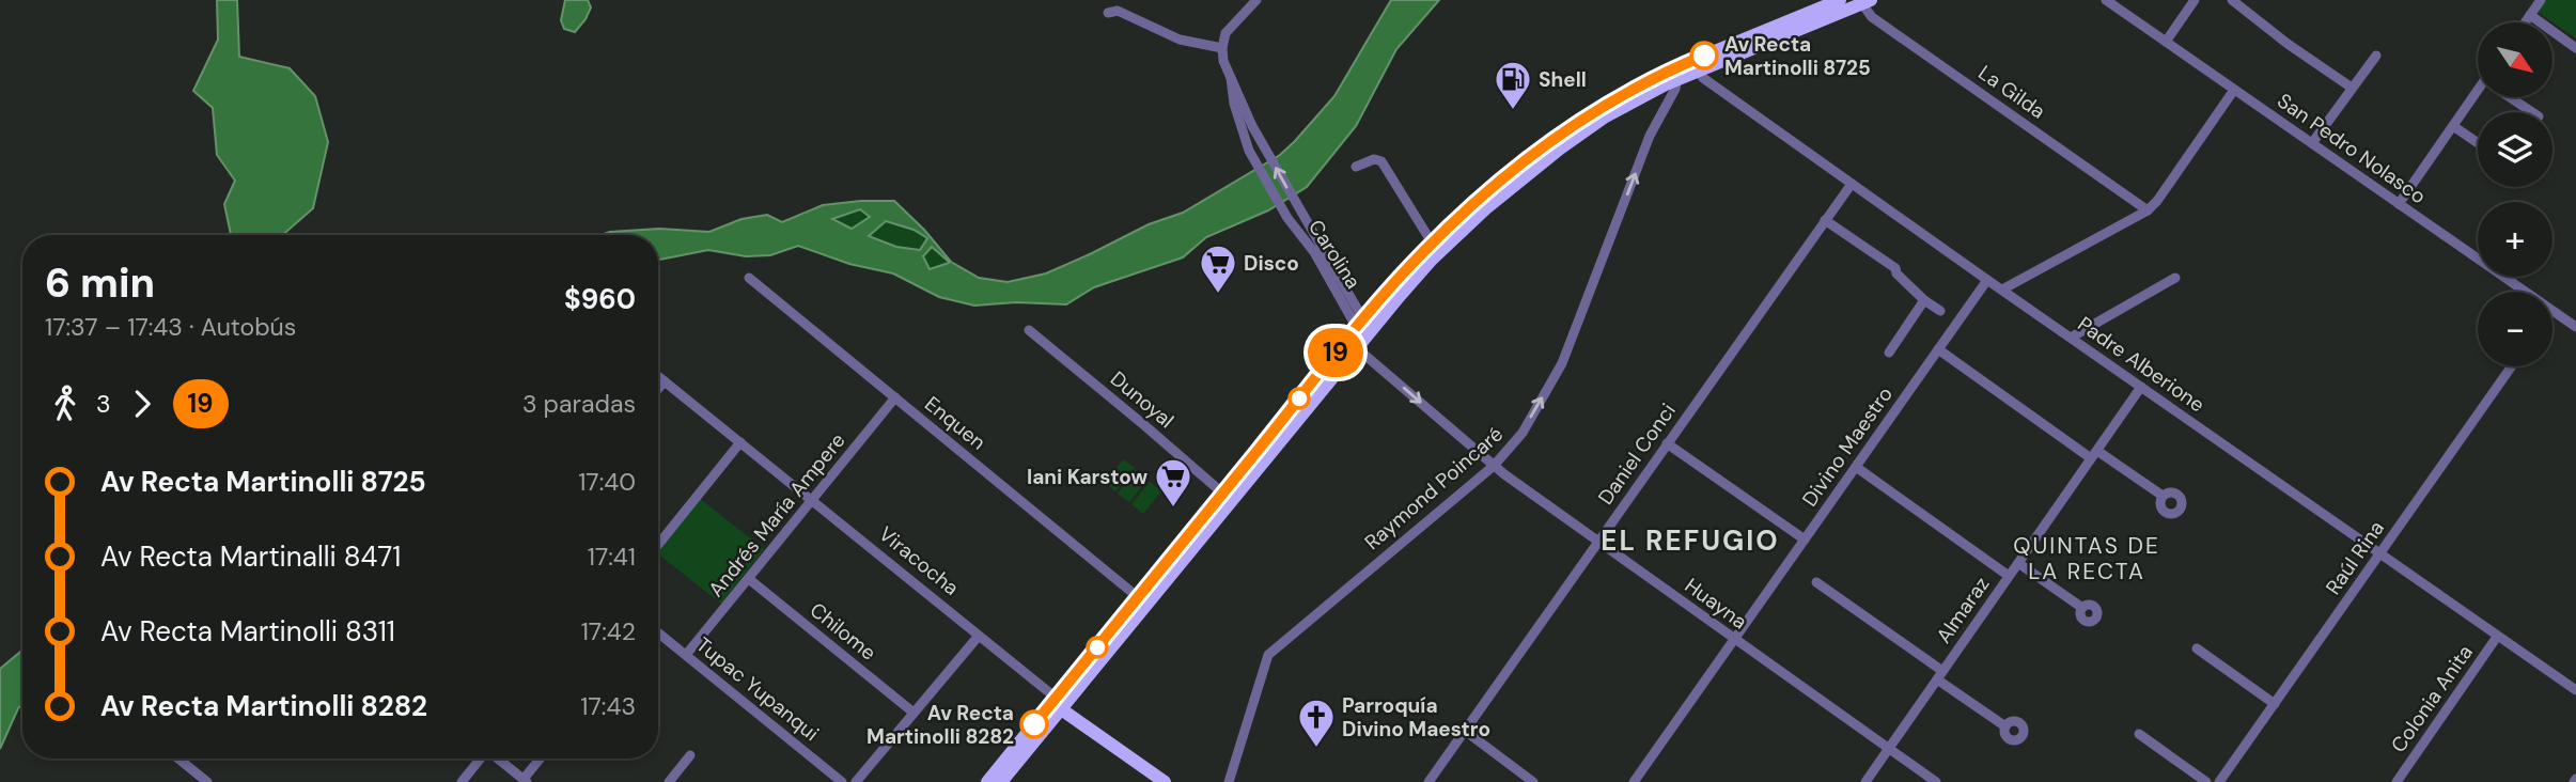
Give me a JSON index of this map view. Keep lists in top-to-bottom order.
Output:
{
  "streets": {
    "main road": ["Viracocha"],
    "street": [
      "La Gilda",
      "San Pedro Nolasco",
      "Carolina",
      "Padre Alberione",
      "Dunoyal",
      "Enquen",
      "Divino Maestro",
      "Daniel Conci",
      "Raymond Poincaré",
      "Andrés María Ampere",
      "Raúl Rina",
      "Huayna",
      "Almaraz",
      "Chilome",
      "Tupac Yupanqui",
      "Colonia Anita"
    ]
  },
  "crossings": [
    ["Carolina", "Huayna"],
    ["Padre Alberione", "Divino Maestro"],
    ["Padre Alberione", "Daniel Conci"],
    ["Padre Alberione", "Raúl Rina"],
    ["Padre Alberione", "Almaraz"],
    ["Padre Alberione", "Colonia Anita"],
    ["Enquen", "Andrés María Ampere"],
    ["Divino Maestro", "Huayna"],
    ["Daniel Conci", "Huayna"],
    ["Raymond Poincaré", "Huayna"],
    ["Andrés María Ampere", "Viracocha"],
    ["Andrés María Ampere", "Chilome"],
    ["Andrés María Ampere", "Tupac Yupanqui"],
    ["Huayna", "Almaraz"]
  ],
  "one_way": ["Raymond Poincaré"],
  "districts": ["EL REFUGIO", "QUINTAS DE LA RECTA"],
  "places": {
    "other": ["Av Recta Martinolli 8725", "Av Recta Martinolli 8282"],
    "fuel station": ["Shell"],
    "supermarket": ["Disco", "Iani Karstow"],
    "church": ["Parroquía Divino Maestro"]
  },
  "lines": ["bus line 19"],
  "north": "bottom right",
  "page": {
    "on_map": "19",
    "map_buttons": ["+", "−"],
    "heading": ["6 min", "17:37 – 17:43 · Autobús", "$960"],
    "legs": ["3", "19", "3 paradas"],
    "list": [
      {
        "name": "Av Recta Martinolli 8725",
        "value": "17:40"
      },
      {
        "name": "Av Recta Martinalli 8471",
        "value": "17:41"
      },
      {
        "name": "Av Recta Martinolli 8311",
        "value": "17:42"
      },
      {
        "name": "Av Recta Martinolli 8282",
        "value": "17:43"
      }
    ]
  }
}
